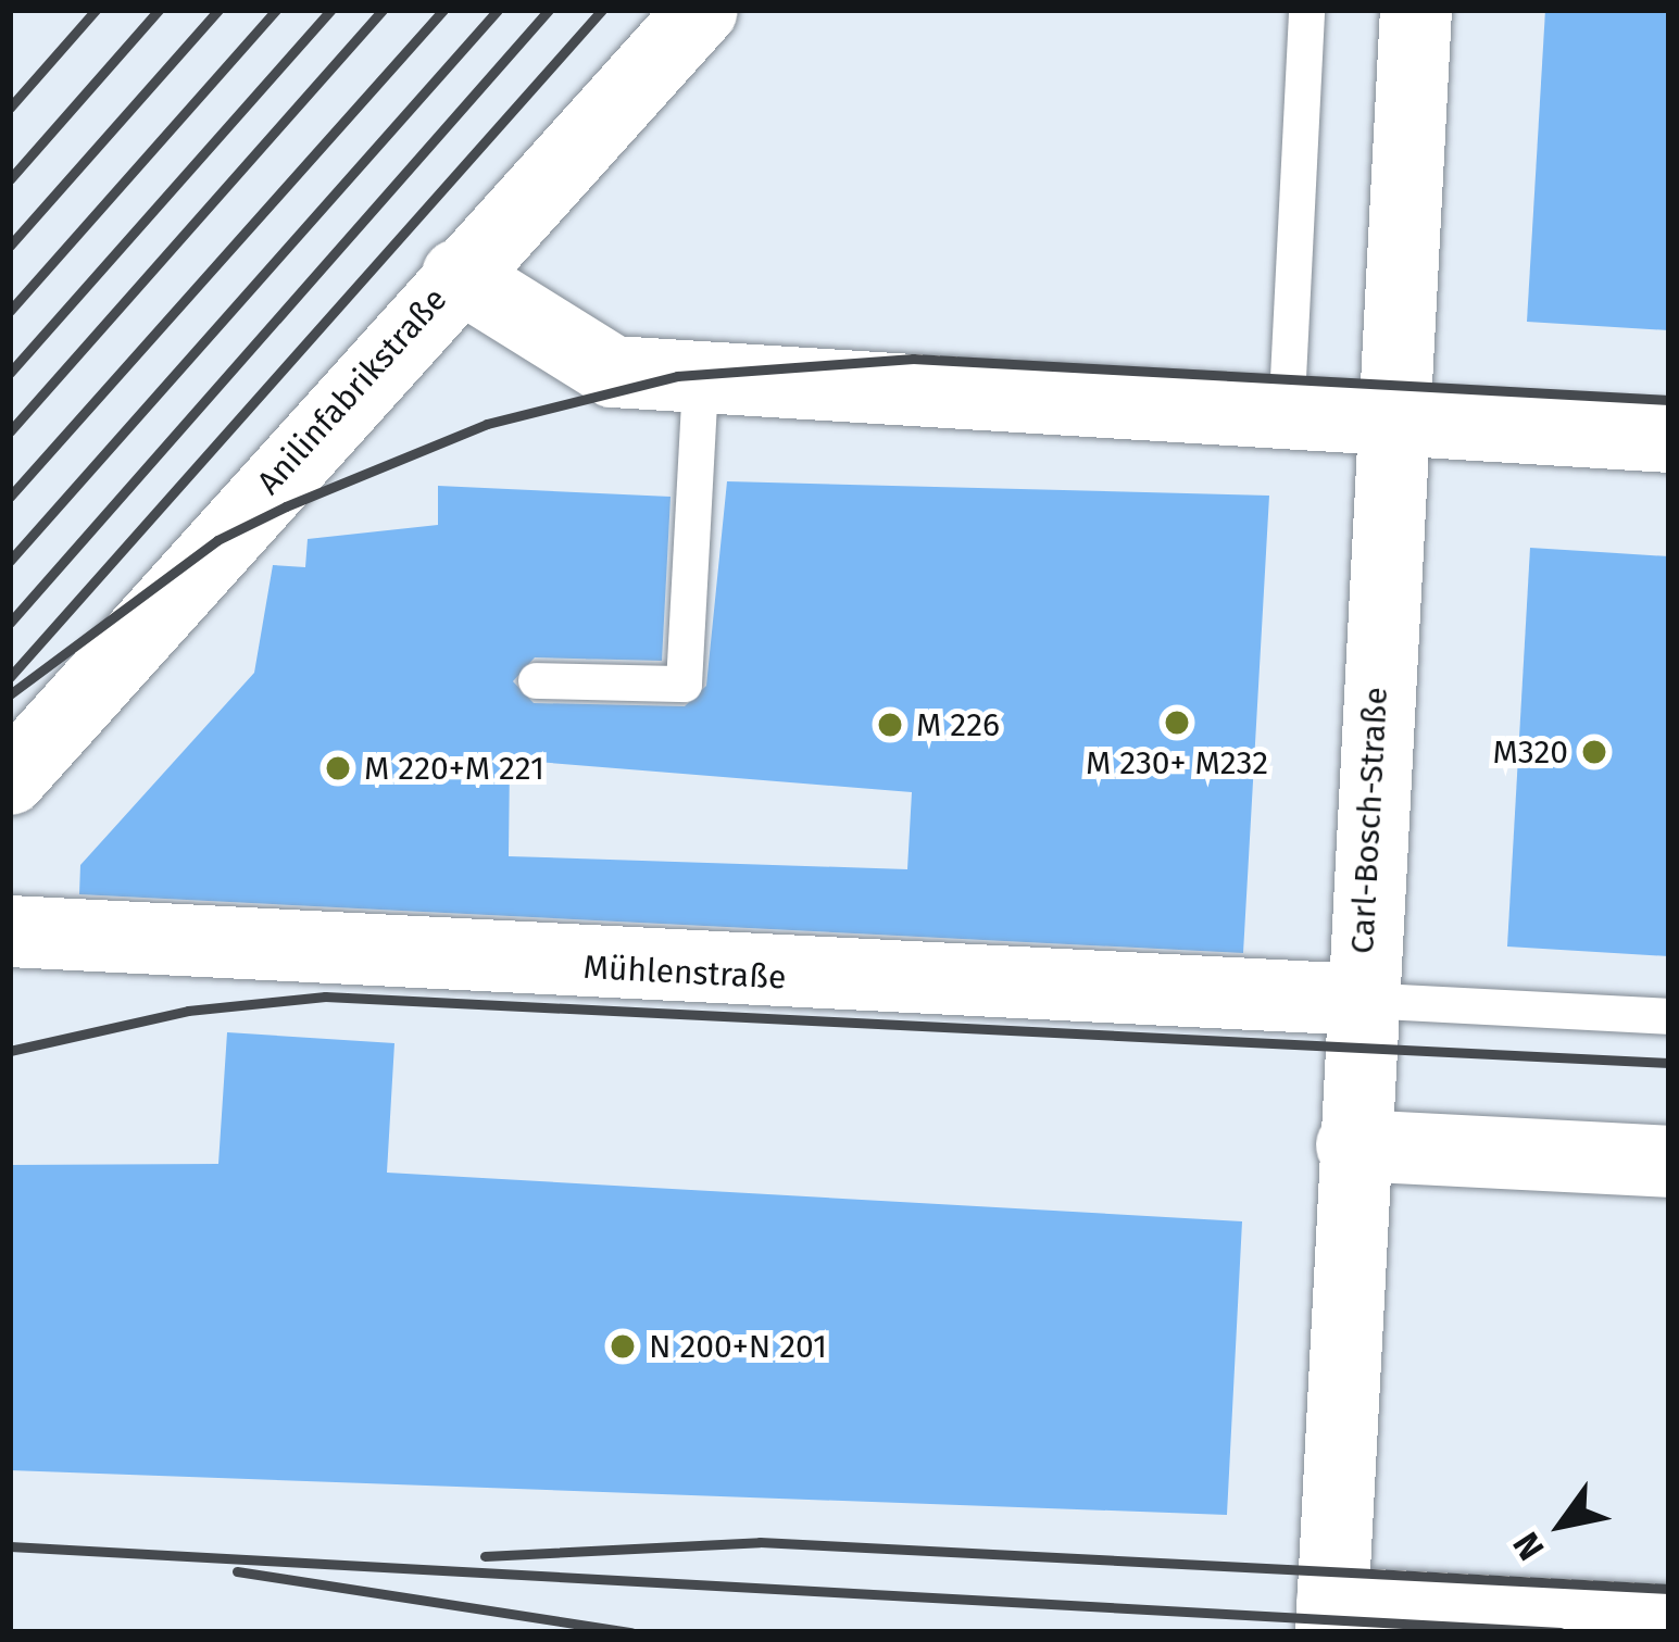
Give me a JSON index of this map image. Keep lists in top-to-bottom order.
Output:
{
  "streets": {
    "street": ["Anilinfabrikstraße", "Carl-Bosch-Straße", "Mühlenstraße"]
  },
  "crossings": [
    ["Carl-Bosch-Straße", "Mühlenstraße"]
  ],
  "places": [
    "M 230+ M232",
    "M 226",
    "M320",
    "M 220+M 221",
    "N 200+N 201"
  ],
  "north": "bottom left"
}
